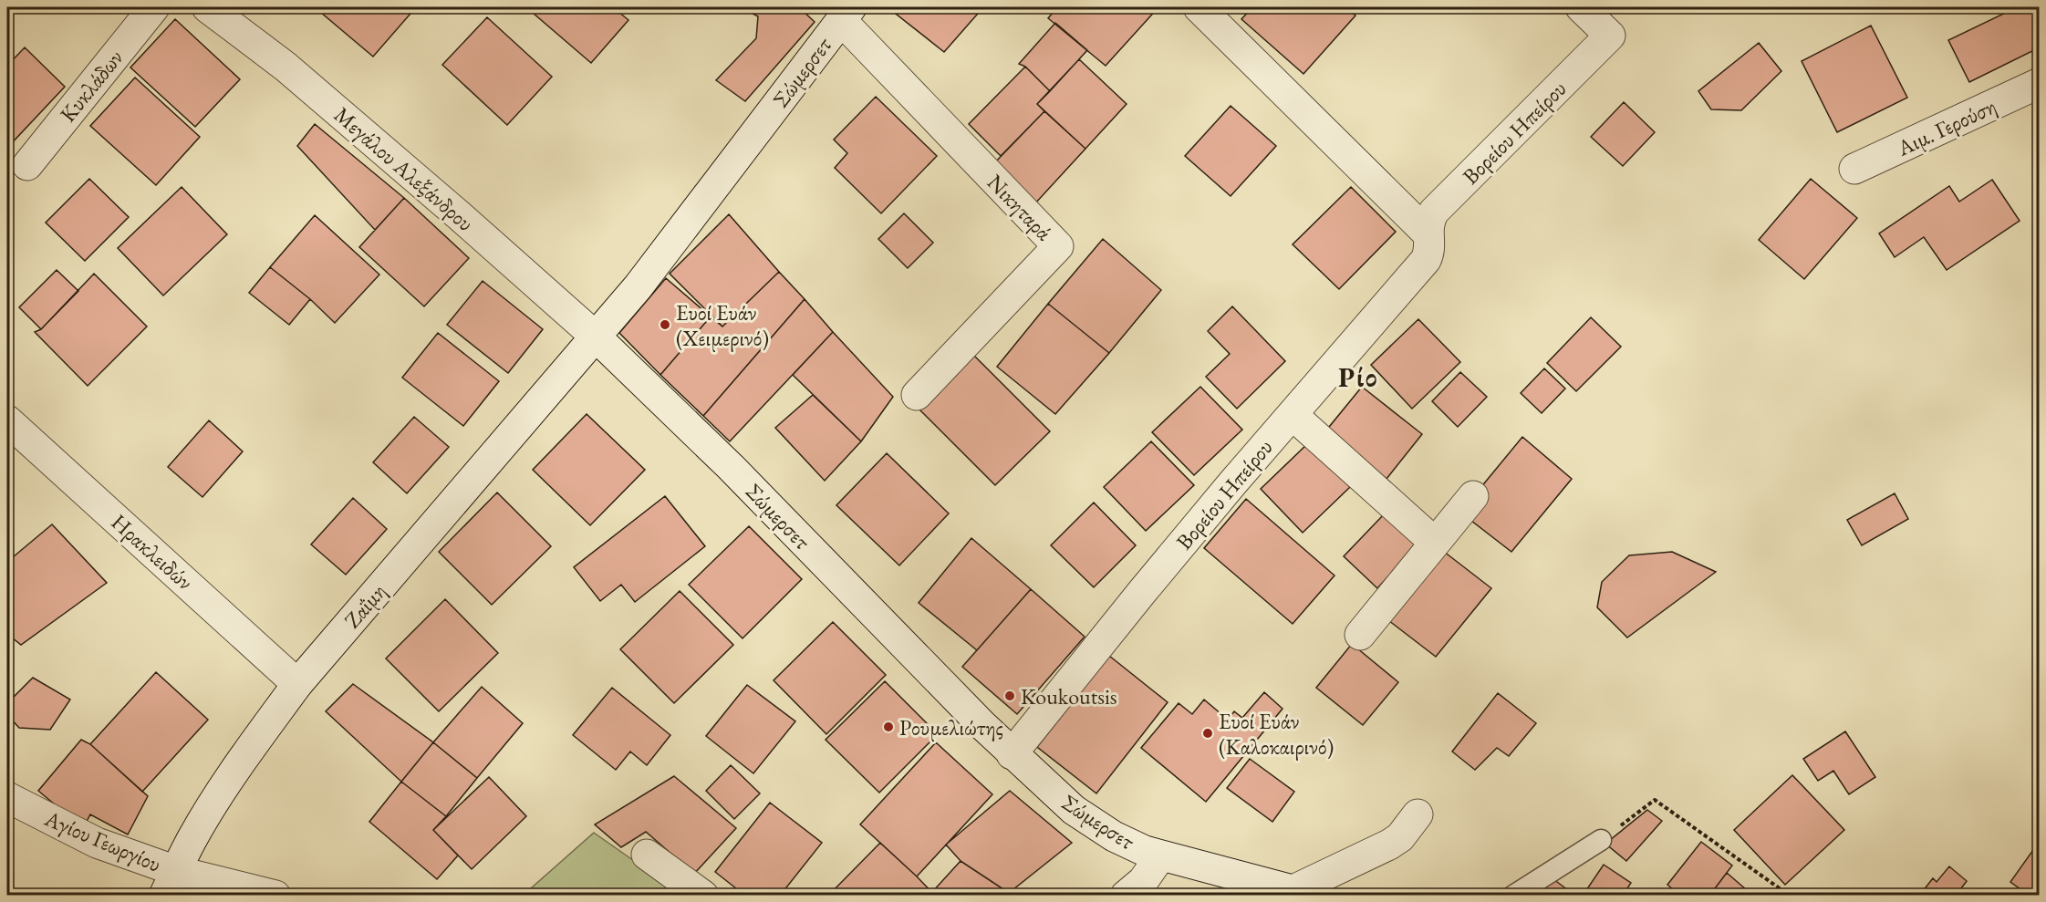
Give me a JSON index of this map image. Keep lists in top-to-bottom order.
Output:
{
  "streets": {
    "street": [
      "Σώμερσετ",
      "Κυκλάδων",
      "Αιμ. Γερούση",
      "Βορείου Ηπείρου",
      "Μεγάλου Αλεξάνδρου",
      "Νικηταρά",
      "Ηρακλειδών",
      "Ζαΐμη",
      "Αγίου Γεωργίου"
    ]
  },
  "crossings": [
    ["Σώμερσετ", "Βορείου Ηπείρου"],
    ["Σώμερσετ", "Μεγάλου Αλεξάνδρου"],
    ["Σώμερσετ", "Νικηταρά"],
    ["Σώμερσετ", "Ζαΐμη"],
    ["Μεγάλου Αλεξάνδρου", "Ζαΐμη"],
    ["Ηρακλειδών", "Ζαΐμη"],
    ["Ζαΐμη", "Αγίου Γεωργίου"]
  ],
  "districts": ["Ρίο"],
  "places": [
    "Ευοί Ευάν (Χειμερινό)",
    "Koukoutsis",
    "Ρουμελιώτης",
    "Ευοί Ευάν (Καλοκαιρινό)"
  ]
}
